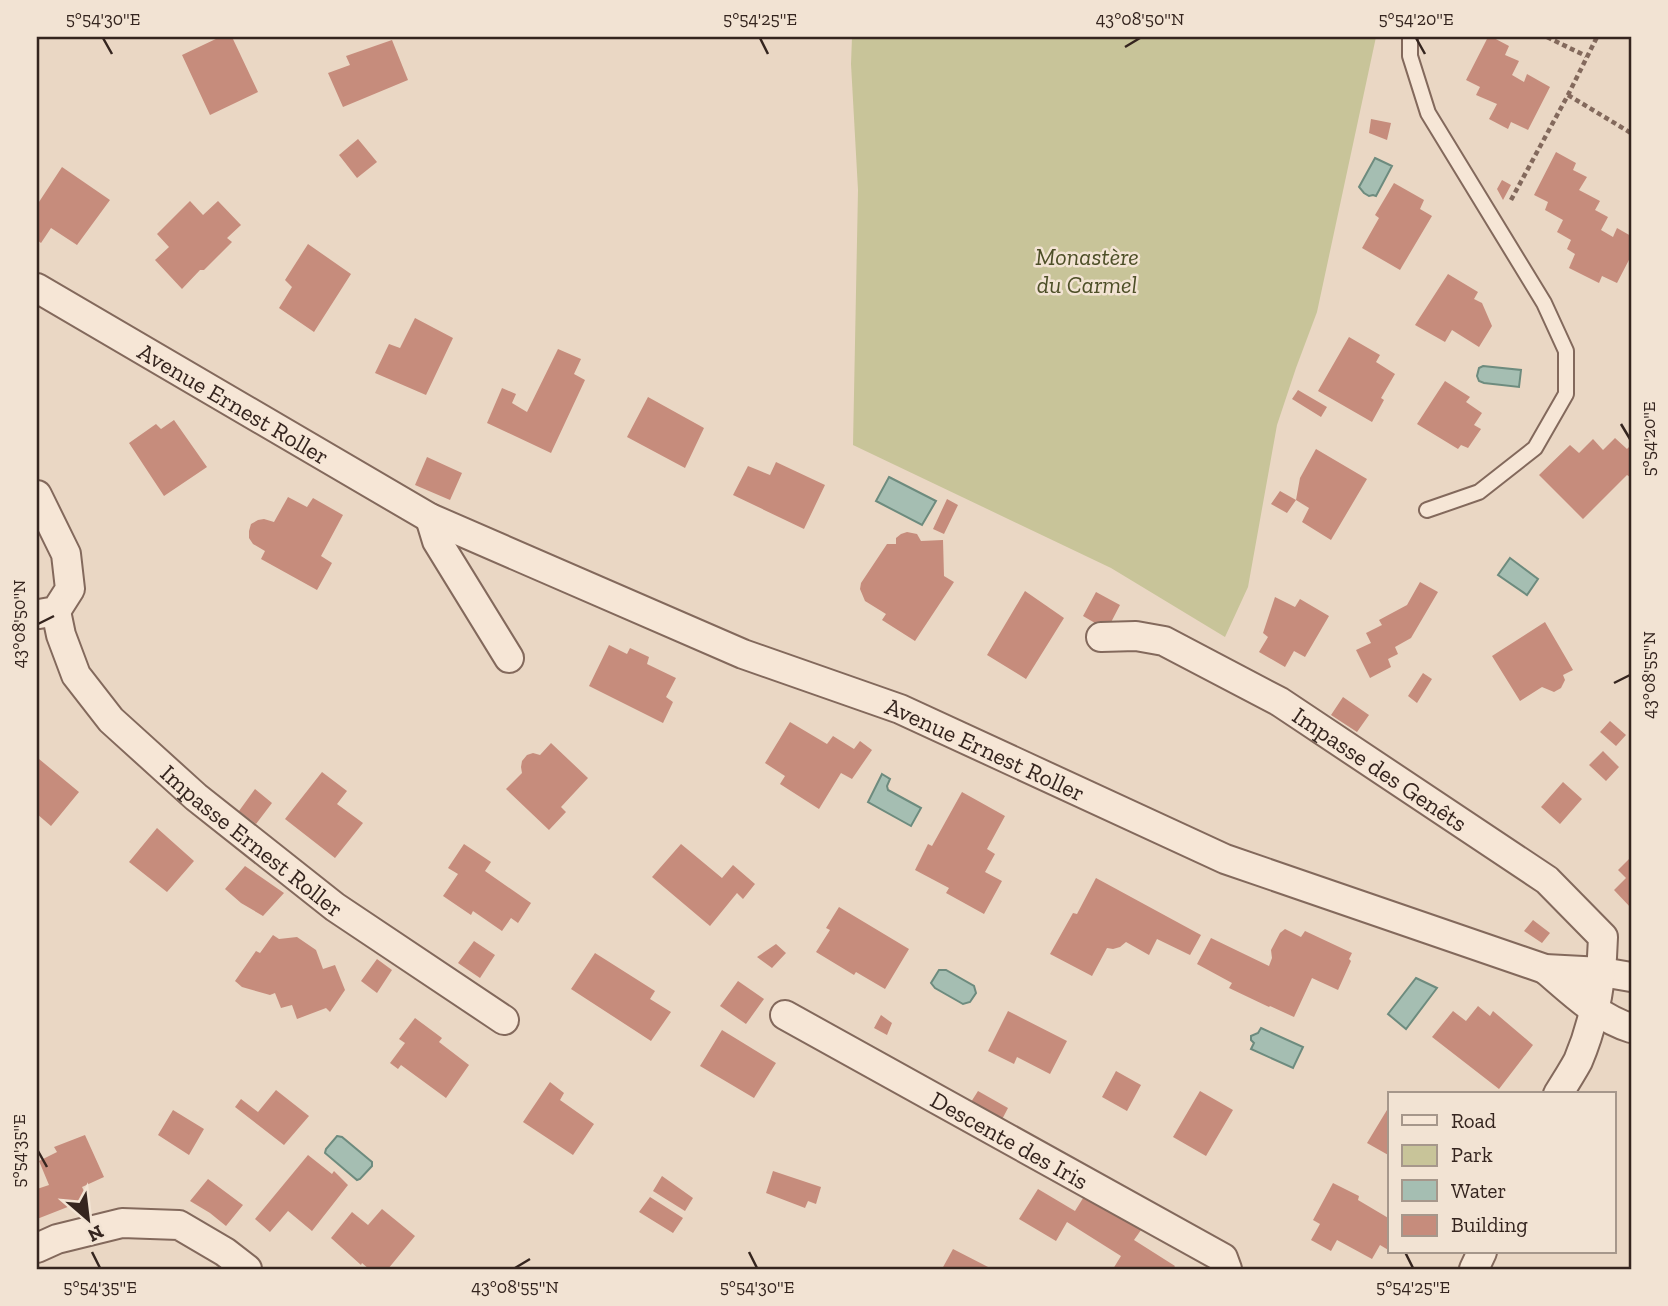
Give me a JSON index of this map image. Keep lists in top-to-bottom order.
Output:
{
  "streets": {
    "street": [
      "Avenue Ernest Roller",
      "Impasse des Genêts",
      "Impasse Ernest Roller",
      "Descente des Iris"
    ]
  },
  "crossings": [
    ["Avenue Ernest Roller", "Impasse des Genêts"]
  ],
  "parks": ["Monastère du Carmel"],
  "legend": [
    "Road",
    "Park",
    "Water",
    "Building"
  ],
  "north": "bottom right",
  "coordinates": [
    "5°54'30\"E",
    "5°54'25\"E",
    "43°08'50\"N",
    "5°54'20\"E",
    "43°08'55\"N",
    "5°54'35\"E"
  ]
}
